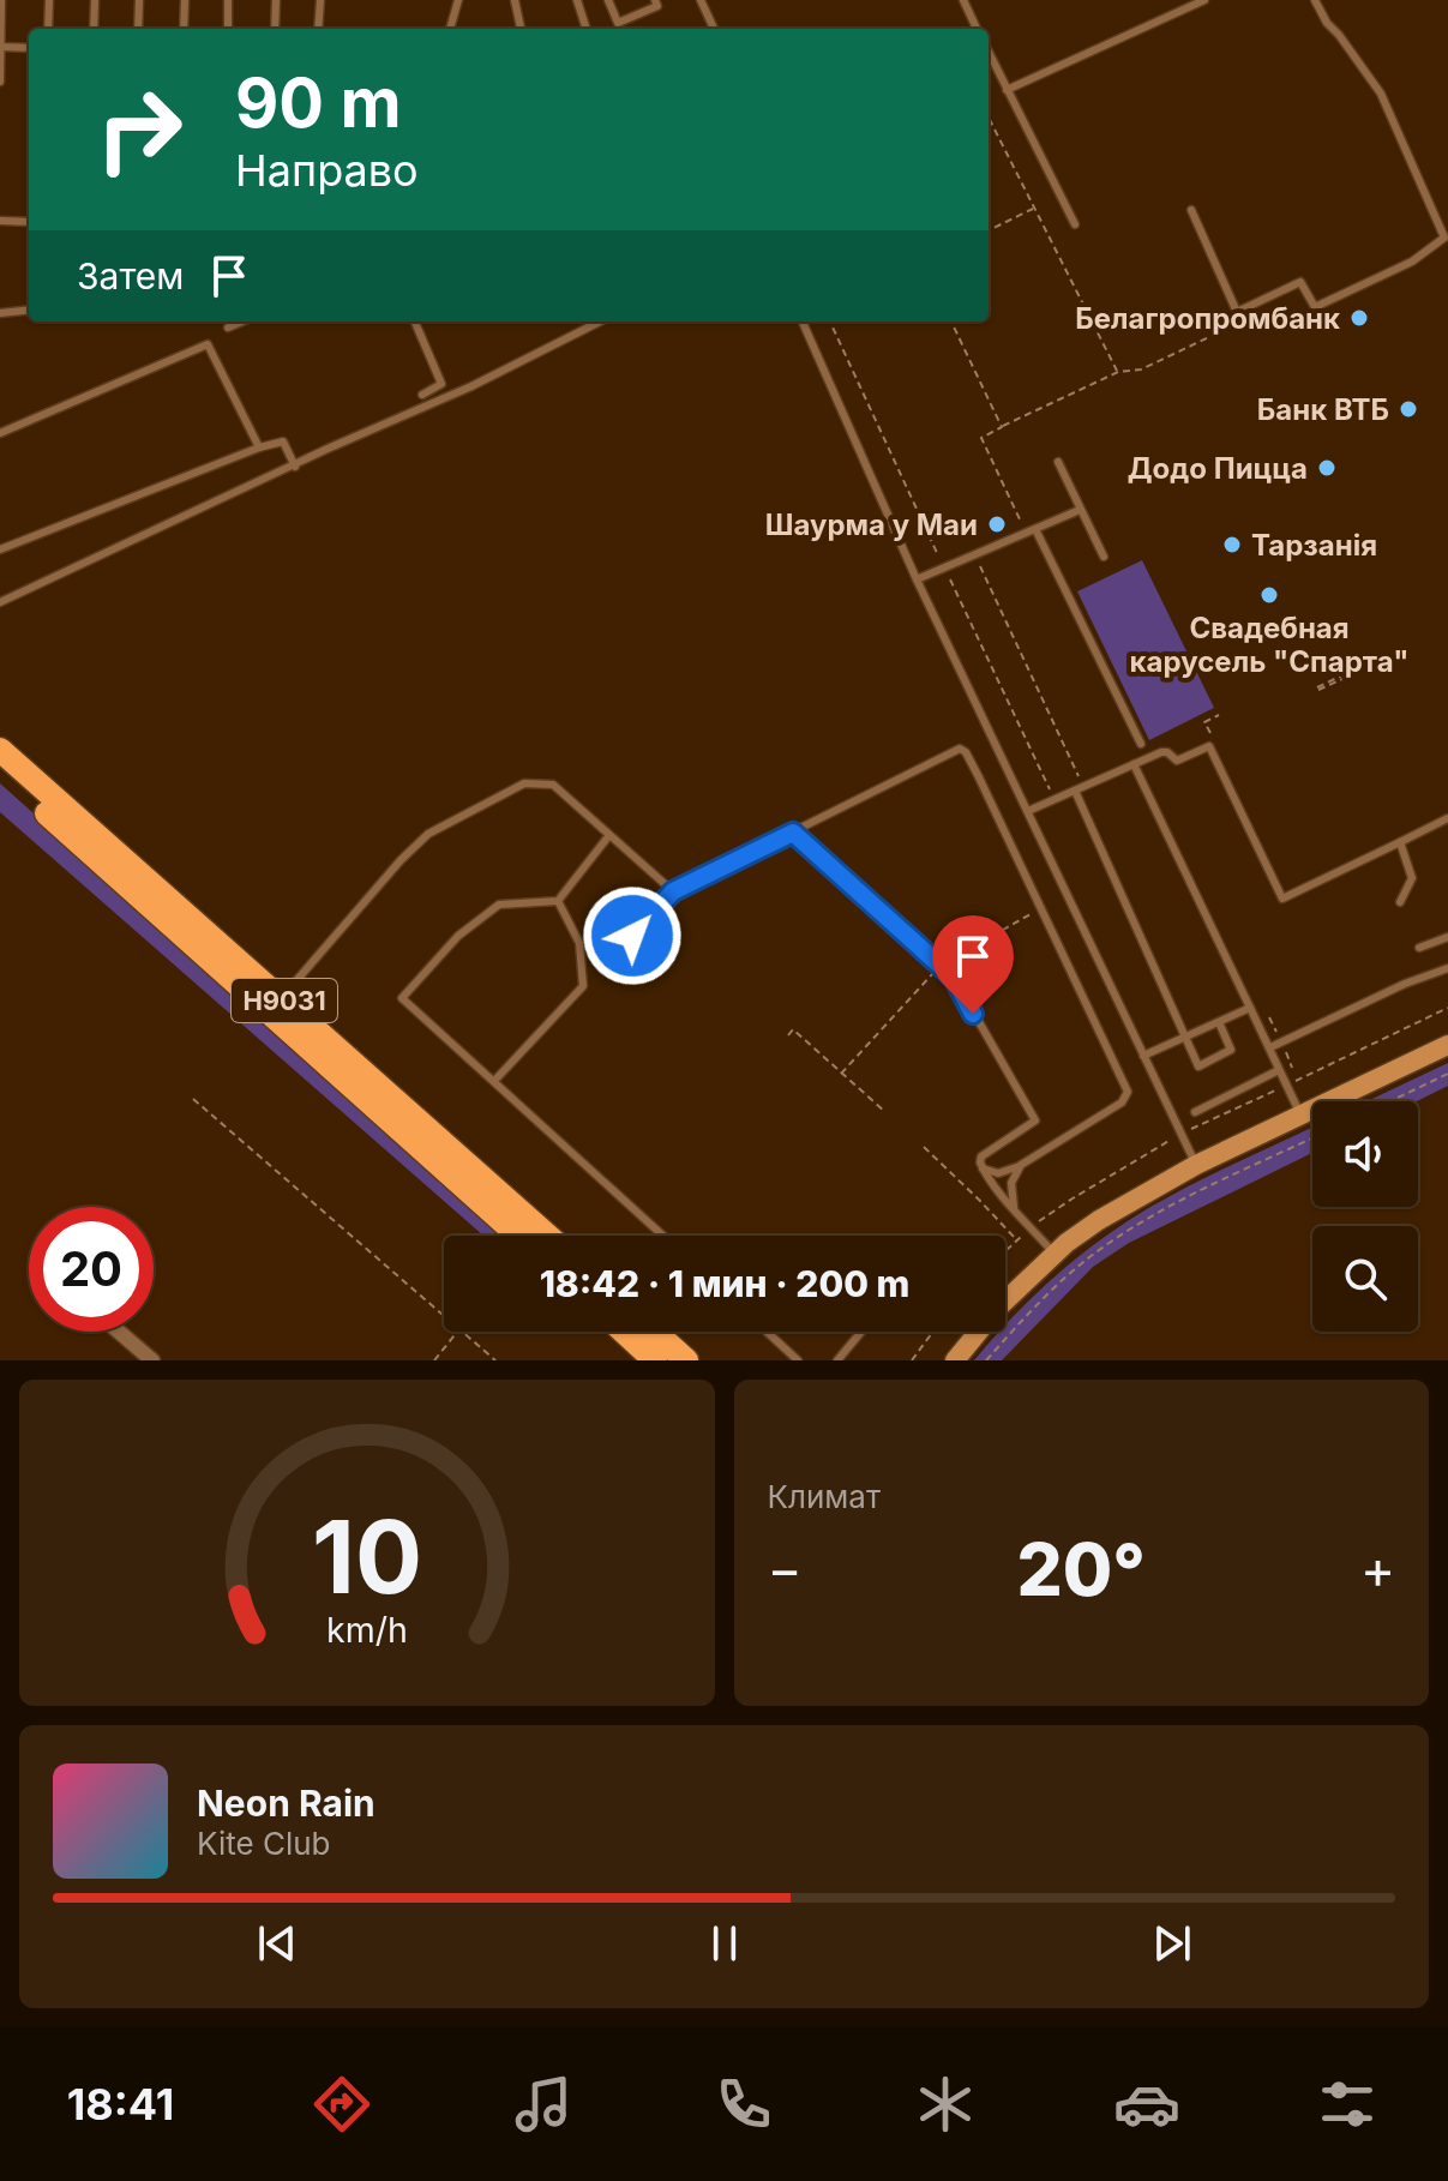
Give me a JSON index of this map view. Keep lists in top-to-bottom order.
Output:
{
  "streets": {
    "main road": ["Н9031"]
  },
  "places": [
    "Белагропромбанк",
    "Банк ВТБ",
    "Додо Пицца",
    "Шаурма у Маи",
    "Тарзанія",
    "Свадебная карусель \"Спарта\""
  ],
  "page": {
    "turn": ["90 m", "Направо"],
    "then": "Затем",
    "limit": "20",
    "trip": "18:42 · 1 мин · 200 m",
    "tile": "Климат",
    "heat": ["−", "20°", "+"],
    "song": ["Neon Rain", "Kite Club"],
    "tabs": "18:41",
    "gauge": ["10", "km/h"]
  }
}
